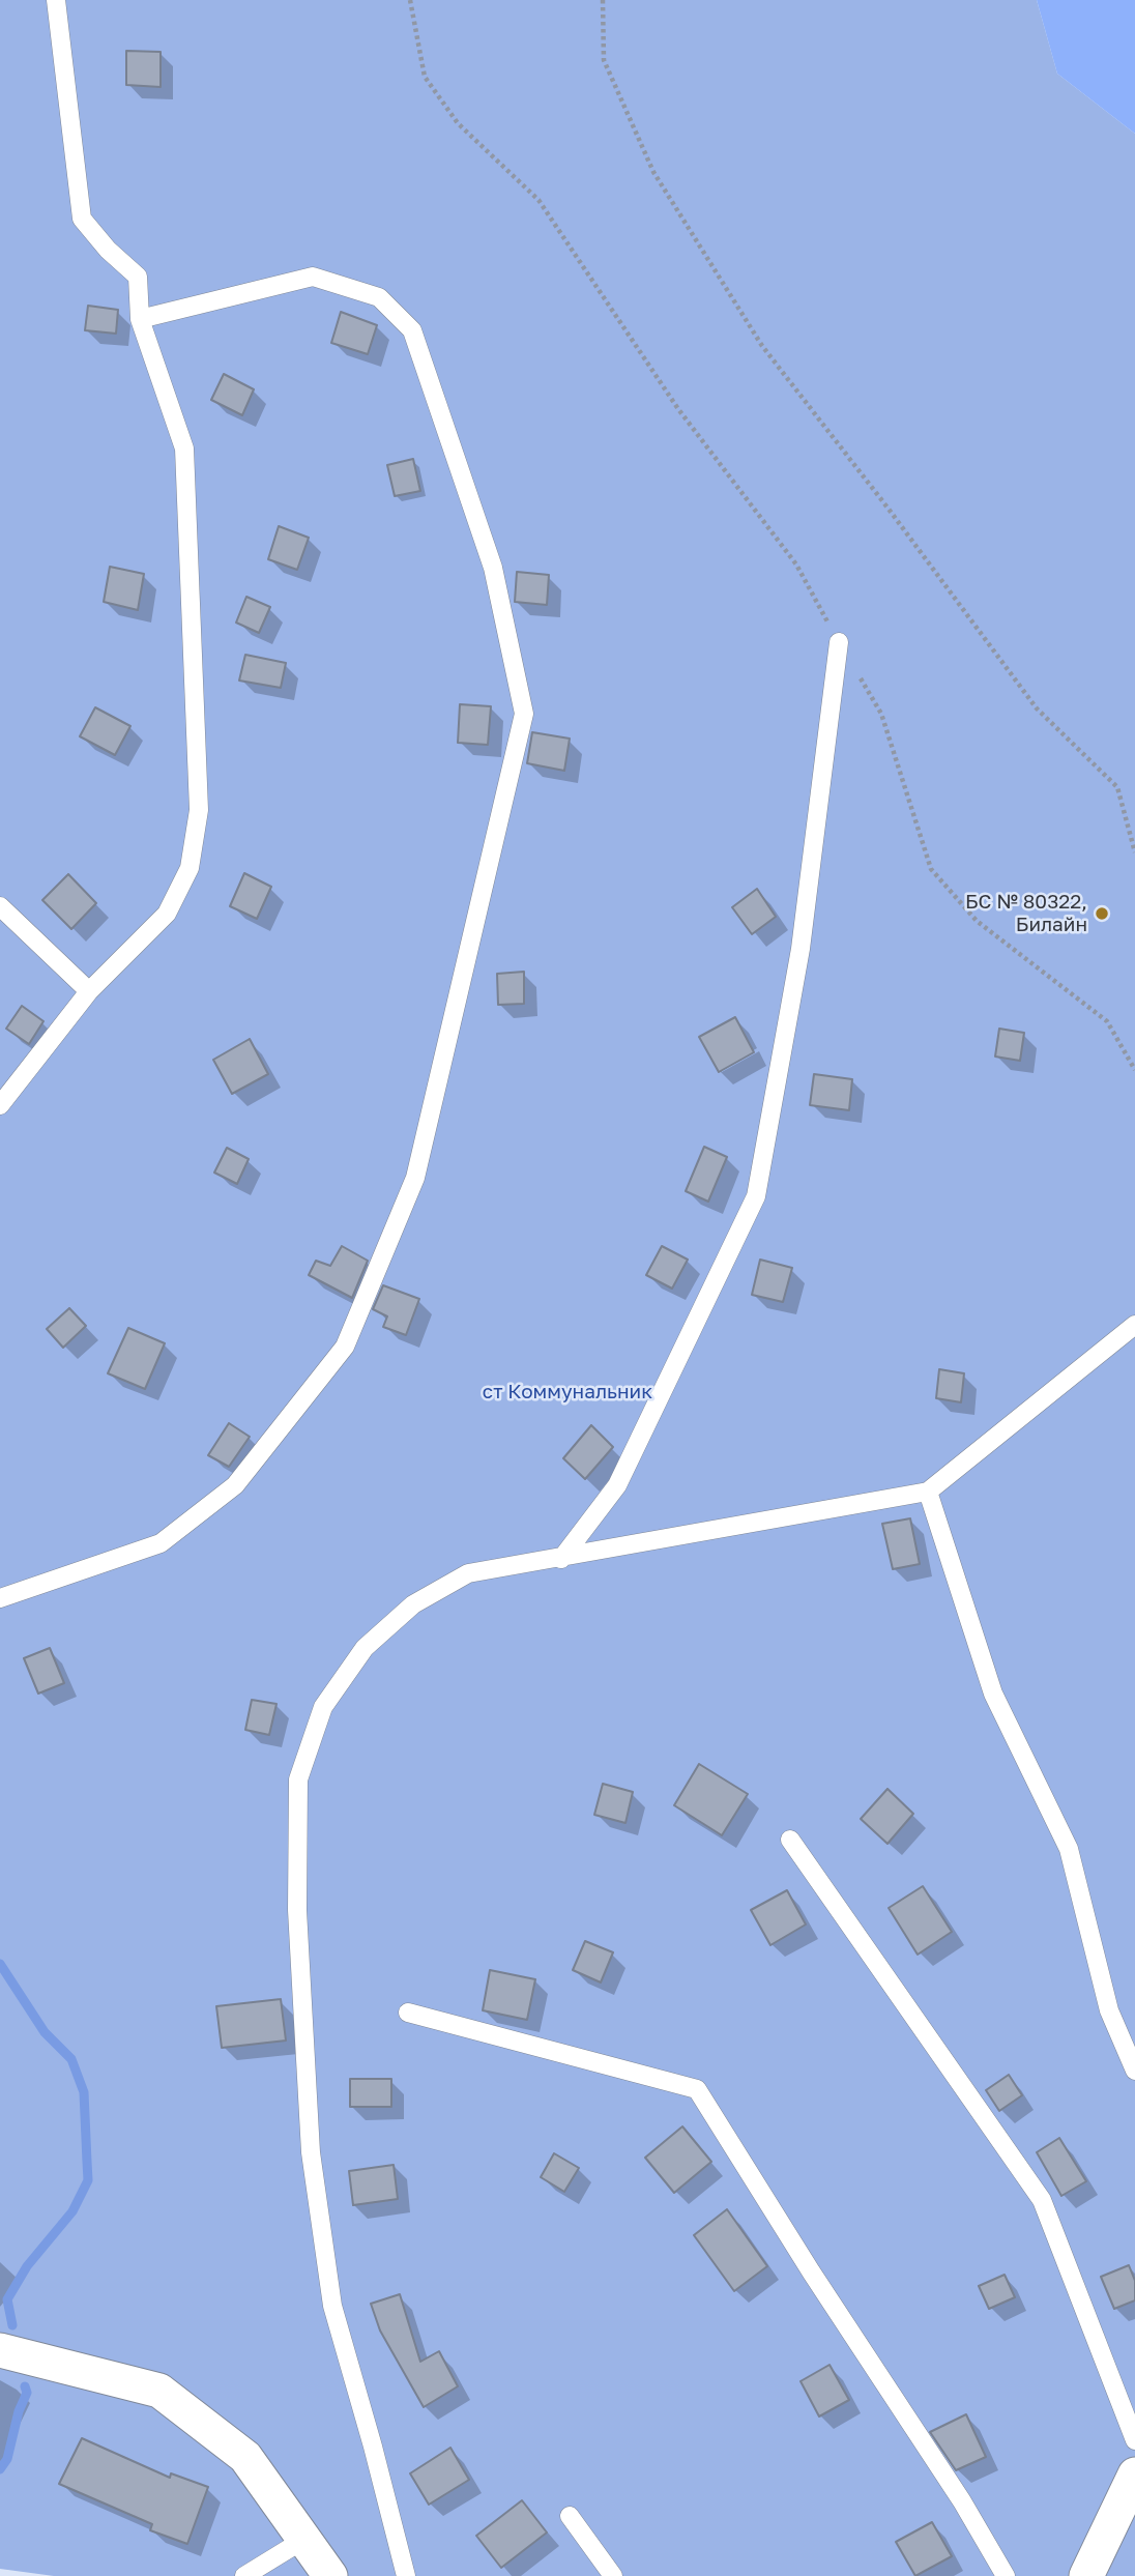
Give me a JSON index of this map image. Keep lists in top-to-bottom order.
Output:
{
  "parks": ["ст Коммунальник"],
  "places": ["БС № 80322, Билайн"]
}
